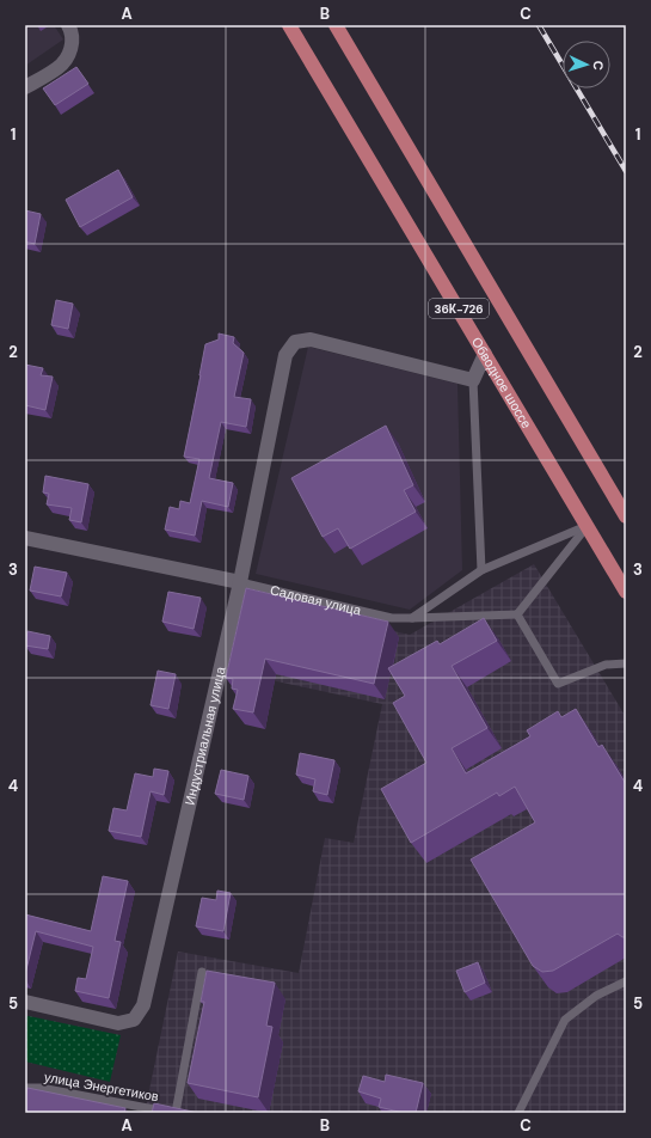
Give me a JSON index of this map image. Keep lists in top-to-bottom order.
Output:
{
  "streets": {
    "main road": ["36К-726", "Обводное шоссе"],
    "street": ["Садовая улица", "Индустриальная улица"],
    "lane": ["улица Энергетиков"]
  },
  "crossings": [
    ["Садовая улица", "Индустриальная улица"]
  ],
  "north": "right",
  "grid": {
    "columns": ["A", "B", "C"],
    "rows": [
      "1",
      "2",
      "3",
      "4",
      "5"
    ]
  }
}
